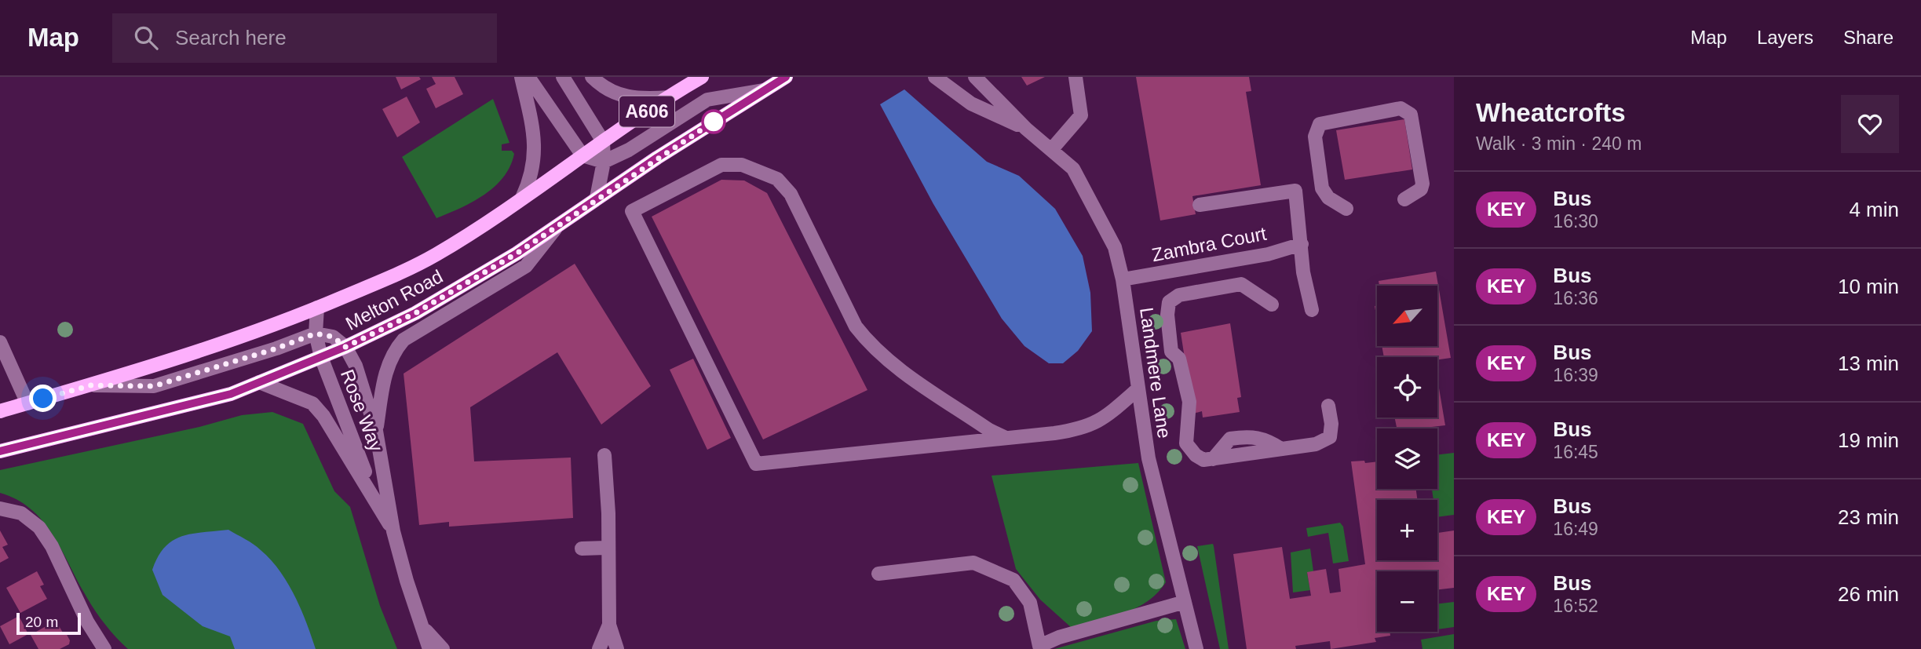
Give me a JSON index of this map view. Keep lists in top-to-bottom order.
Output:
{
  "streets": {
    "main road": ["A606", "Melton Road"],
    "street": ["Zambra Court", "Landmere Lane", "Rose Way"]
  },
  "crossings": [
    ["Zambra Court", "Landmere Lane"],
    ["Melton Road", "Rose Way"]
  ],
  "lines": ["bus line KEY"],
  "scale_bar": "20 m",
  "north": "bottom left",
  "page": {
    "header": "Map",
    "search": "Search here",
    "nav": ["Map", "Layers", "Share"],
    "heading": ["Wheatcrofts", "Walk · 3 min · 240 m"],
    "list": [
      {
        "mark": "KEY",
        "name": "Bus",
        "note": "16:30",
        "value": "4 min"
      },
      {
        "mark": "KEY",
        "name": "Bus",
        "note": "16:36",
        "value": "10 min"
      },
      {
        "mark": "KEY",
        "name": "Bus",
        "note": "16:39",
        "value": "13 min"
      },
      {
        "mark": "KEY",
        "name": "Bus",
        "note": "16:45",
        "value": "19 min"
      },
      {
        "mark": "KEY",
        "name": "Bus",
        "note": "16:49",
        "value": "23 min"
      },
      {
        "mark": "KEY",
        "name": "Bus",
        "note": "16:52",
        "value": "26 min"
      }
    ],
    "map_buttons": ["+", "−"],
    "scale": "20 m"
  }
}
